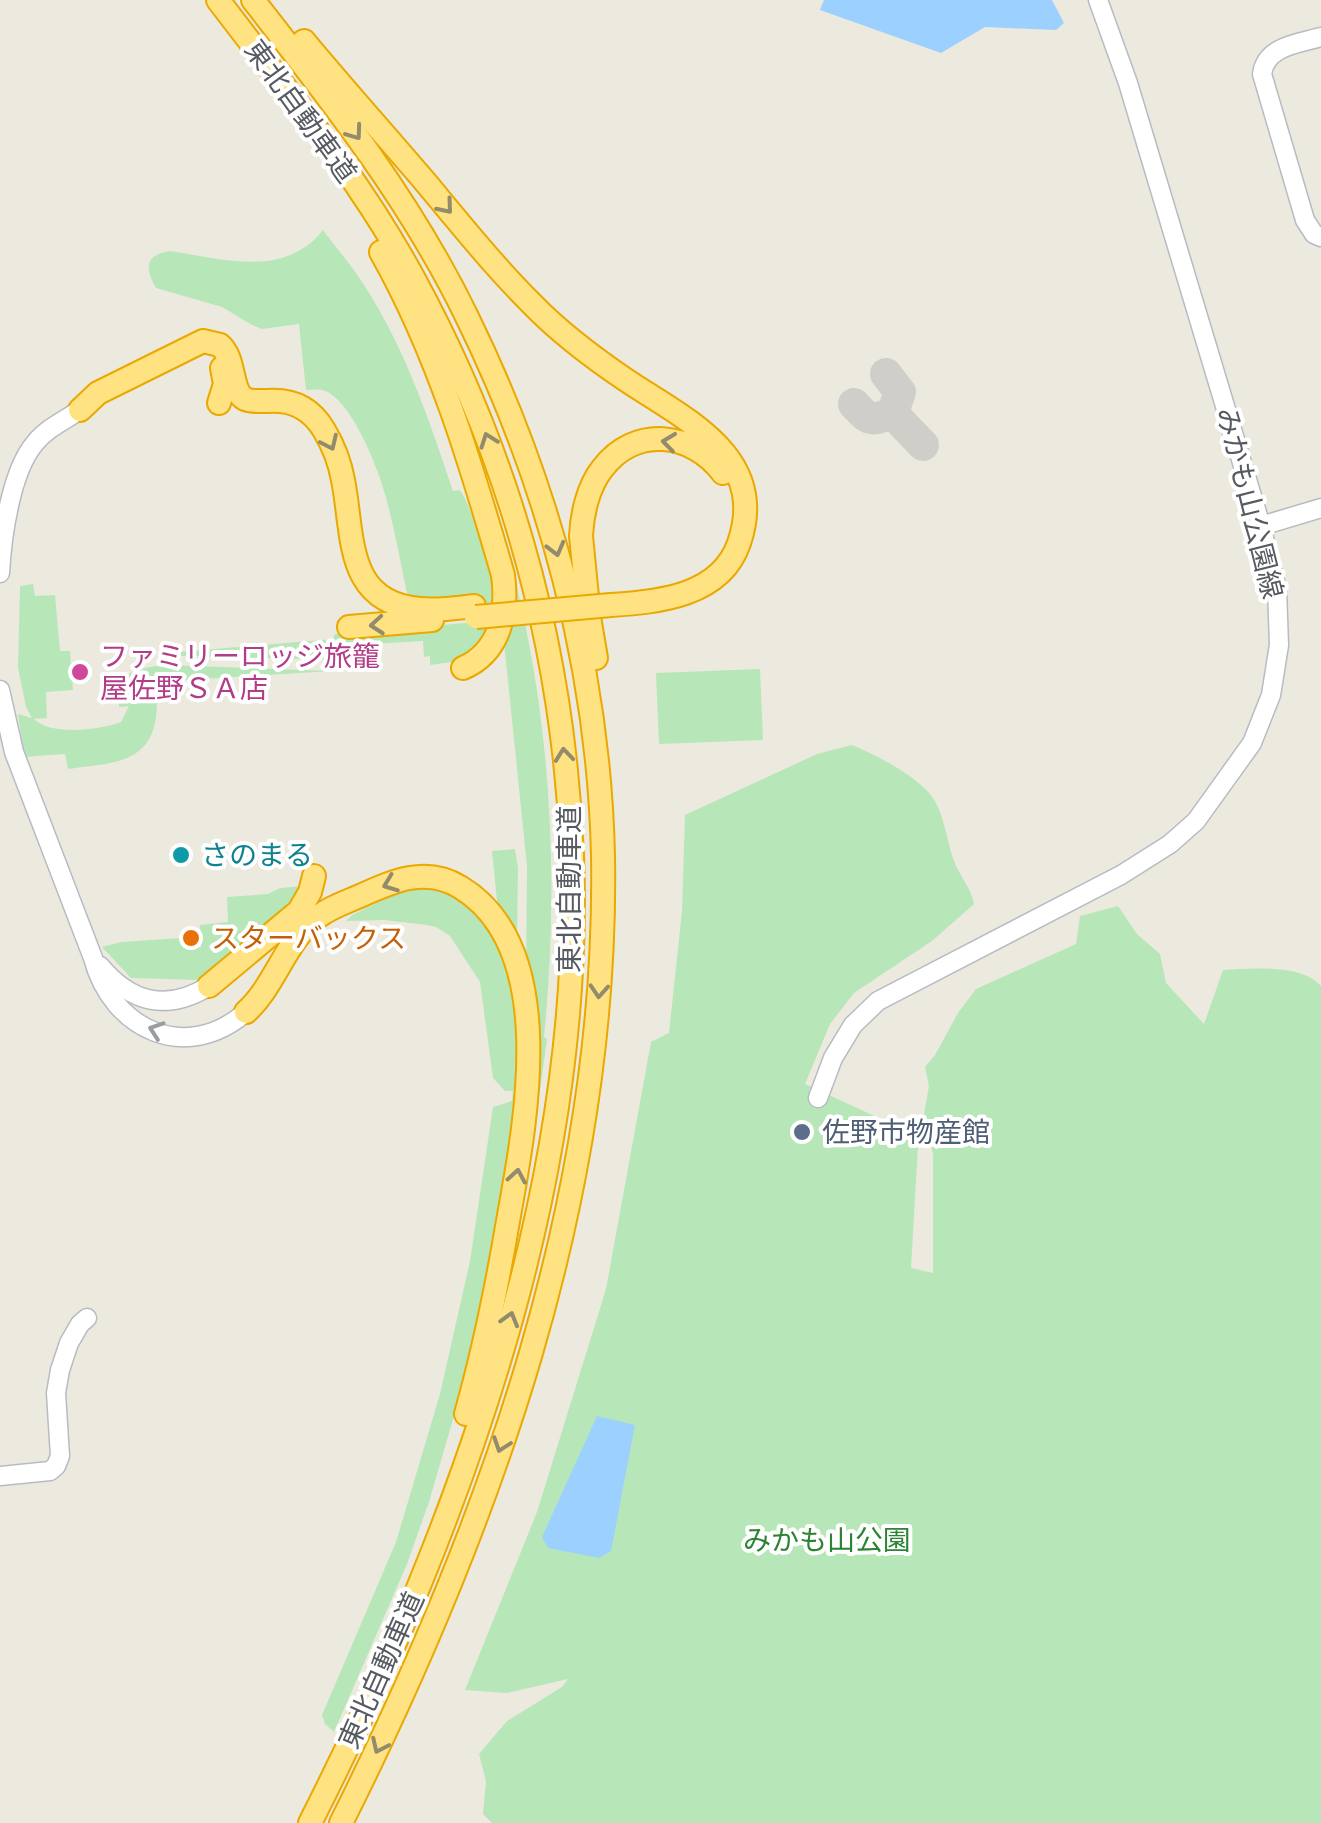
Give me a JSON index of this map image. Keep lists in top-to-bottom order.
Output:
{
  "streets": {
    "highway": ["東北自動車道"],
    "main road": ["みかも山公園線"]
  },
  "parks": ["みかも山公園"],
  "places": [
    "ファミリーロッジ旅籠 屋佐野ＳＡ店",
    "さのまる",
    "スターバックス",
    "佐野市物産館"
  ]
}
